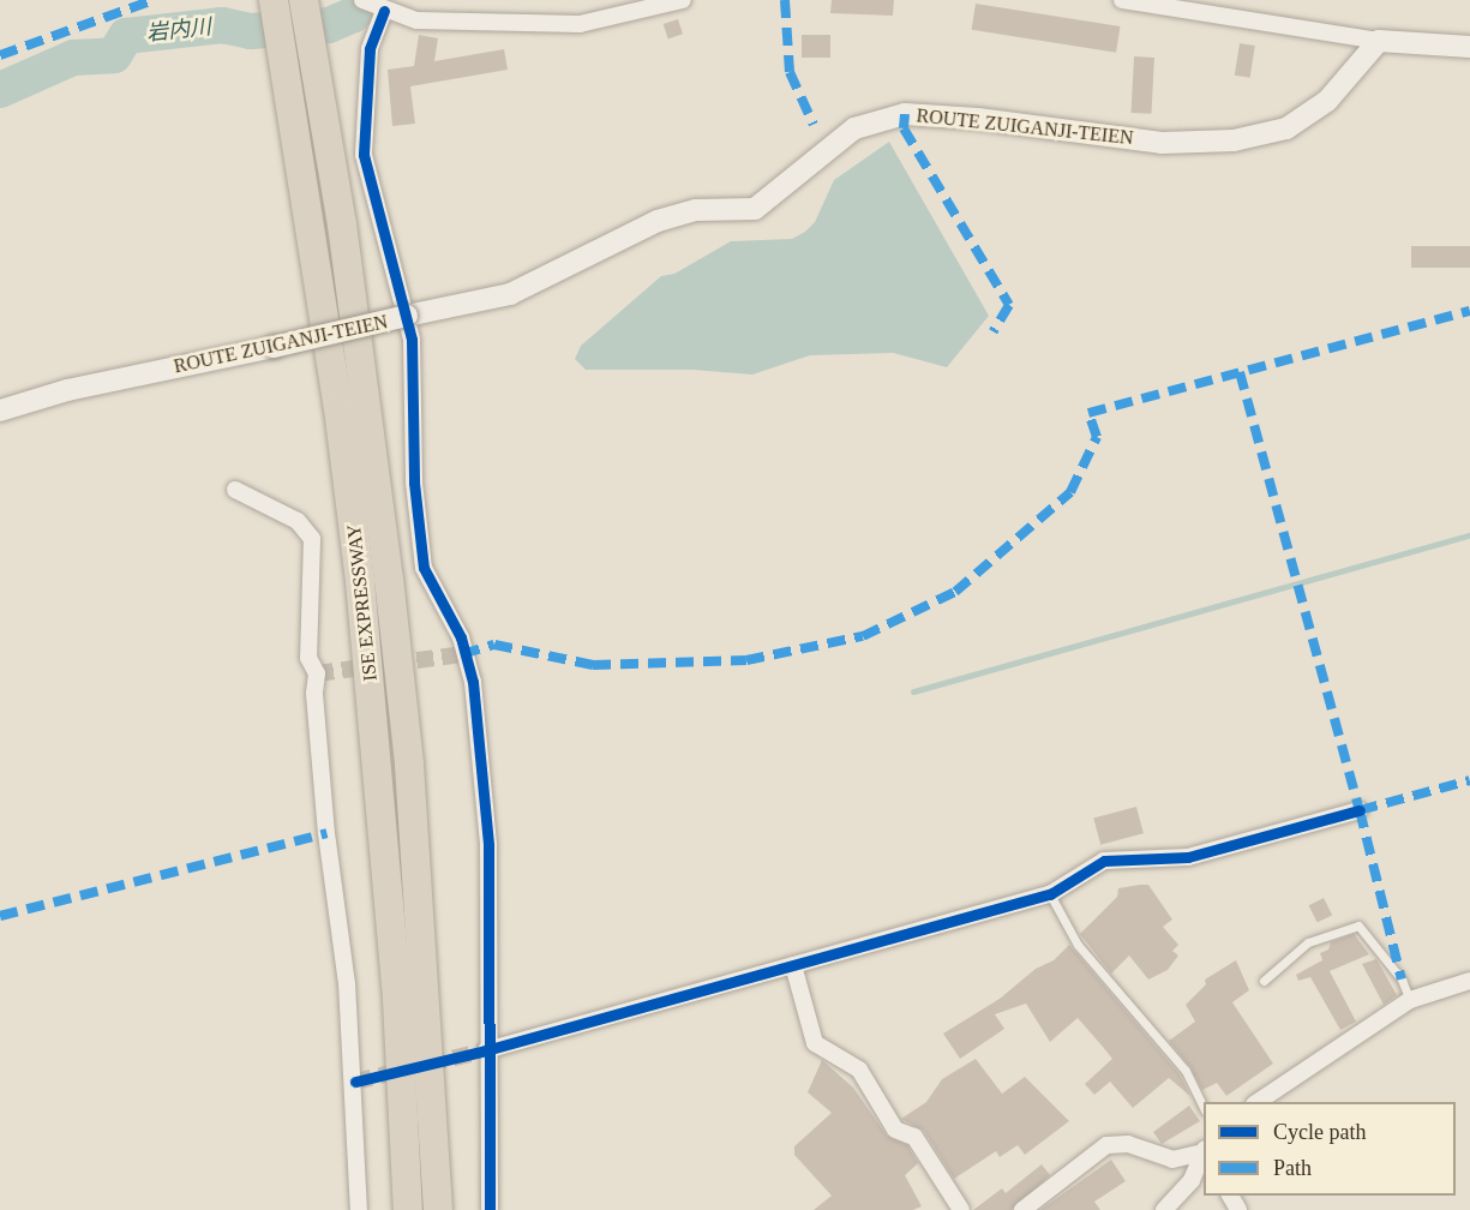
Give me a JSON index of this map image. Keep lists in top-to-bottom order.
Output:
{
  "streets": {
    "highway": ["ISE EXPRESSWAY"],
    "main road": ["ROUTE ZUIGANJI-TEIEN"]
  },
  "water": ["岩内川"],
  "legend": ["Cycle path", "Path"]
}
